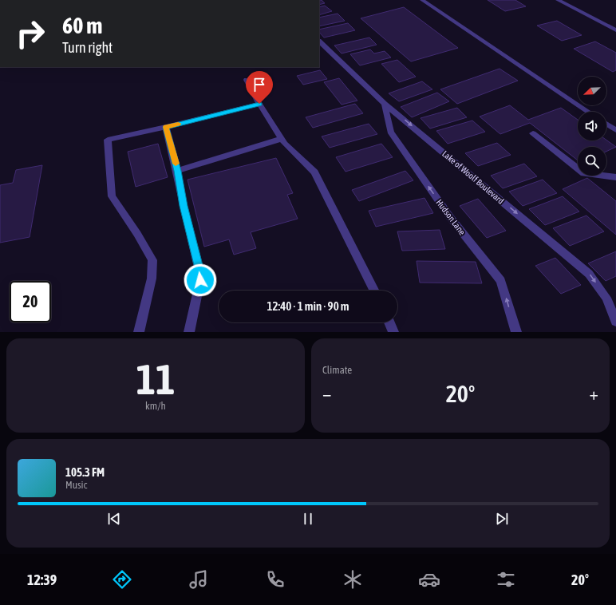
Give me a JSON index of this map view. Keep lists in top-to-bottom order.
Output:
{
  "streets": {
    "street": ["Lake of Woolf Boulevard", "Hudson Lane"]
  },
  "crossings": [
    ["Lake of Woolf Boulevard", "Hudson Lane"]
  ],
  "one_way": ["Lake of Woolf Boulevard", "Hudson Lane"],
  "north": "bottom left",
  "page": {
    "turn": ["60 m", "Turn right"],
    "limit": "20",
    "trip": "12:40 · 1 min · 90 m",
    "tile": [
      ["11", "km/h"],
      "Climate"
    ],
    "heat": ["−", "20°", "+"],
    "song": ["105.3 FM", "Music"],
    "tabs": ["12:39", "20°"]
  }
}
